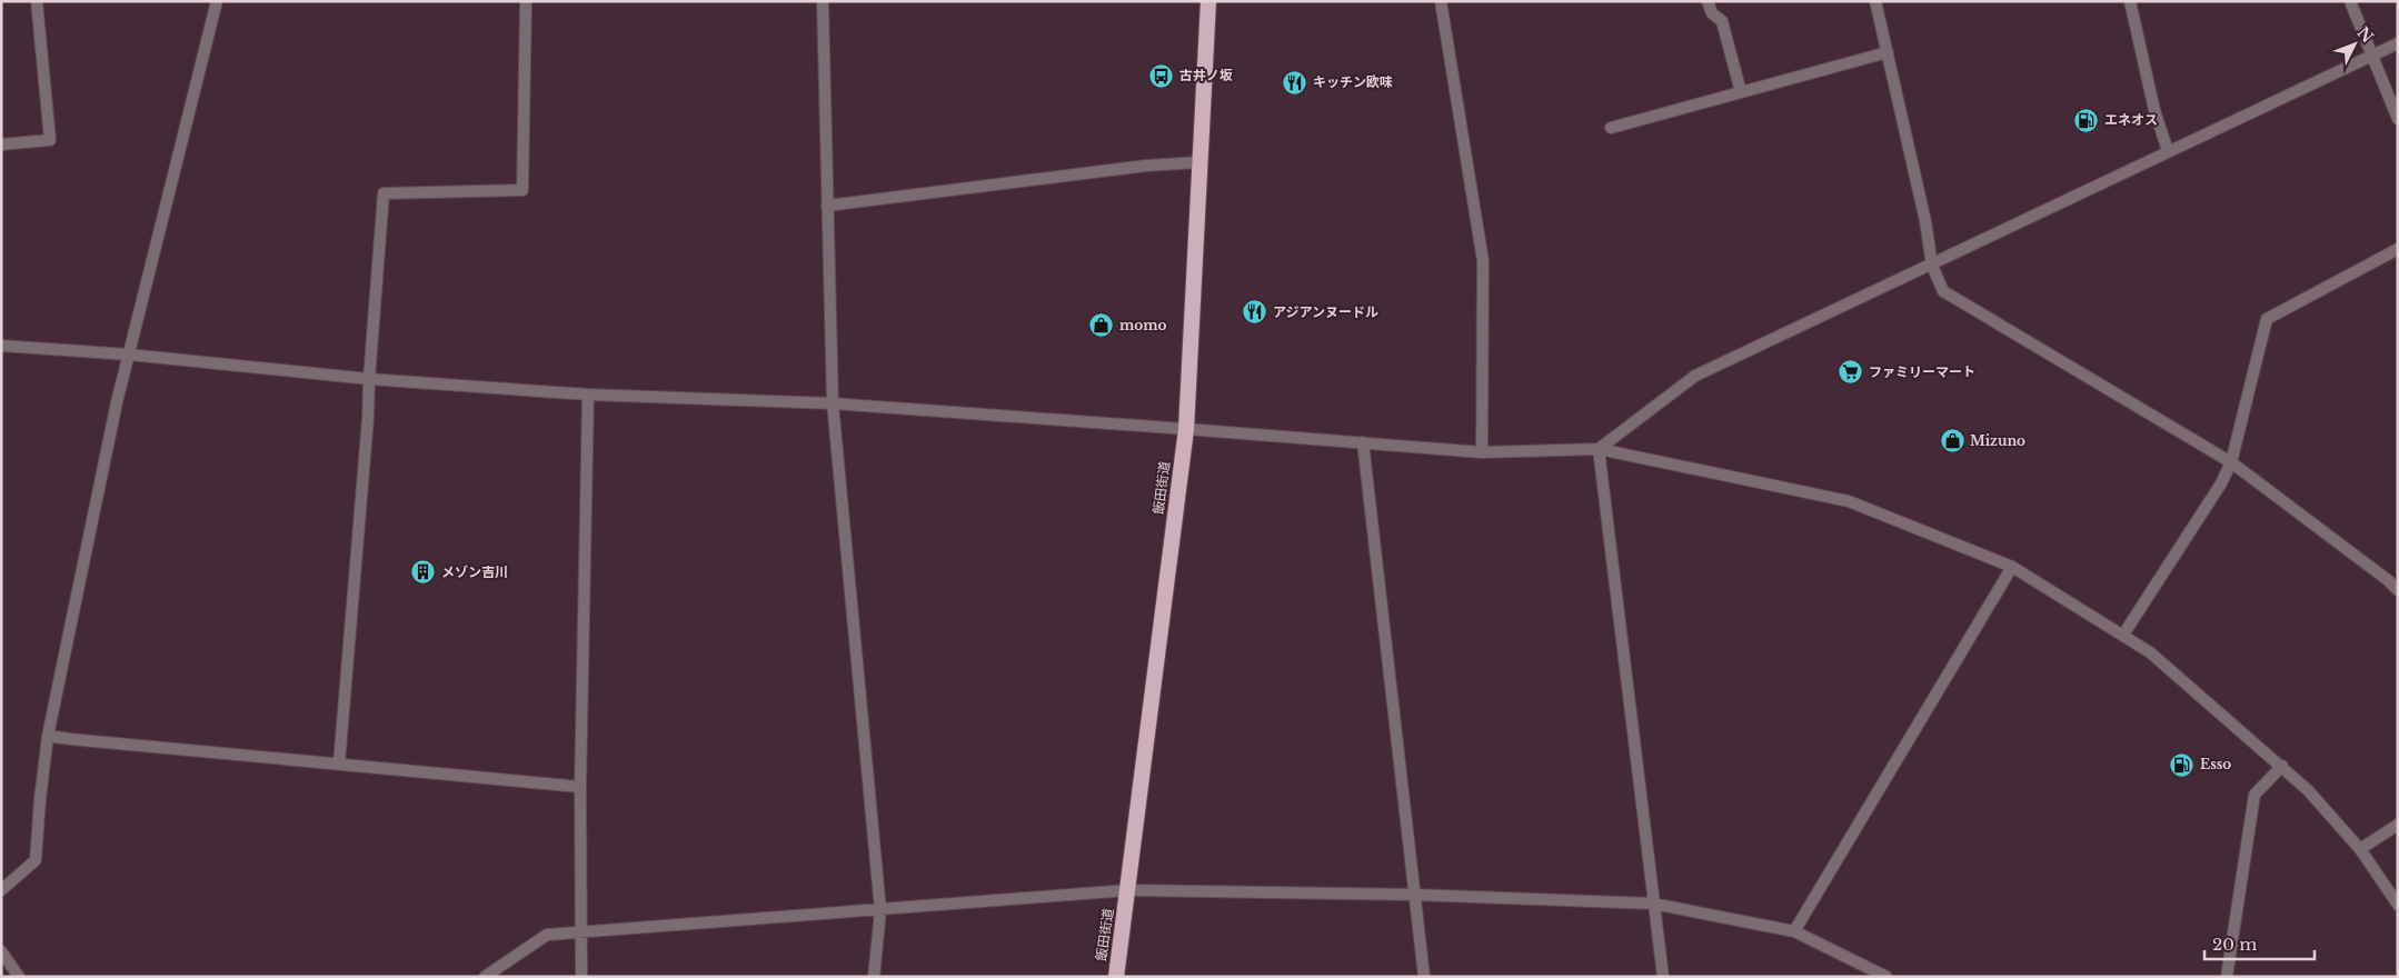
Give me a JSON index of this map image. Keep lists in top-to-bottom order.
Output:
{
  "streets": {
    "highway": ["飯田街道"]
  },
  "places": {
    "bus stop": ["古井ノ坂"],
    "restaurant": ["キッチン欧味", "アジアンヌードル"],
    "fuel station": ["エネオス", "Esso"],
    "shop": ["momo", "Mizuno"],
    "supermarket": ["ファミリーマート"],
    "building": ["メゾン吉川"]
  },
  "scale_bar": "20 m",
  "north": "top right"
}
